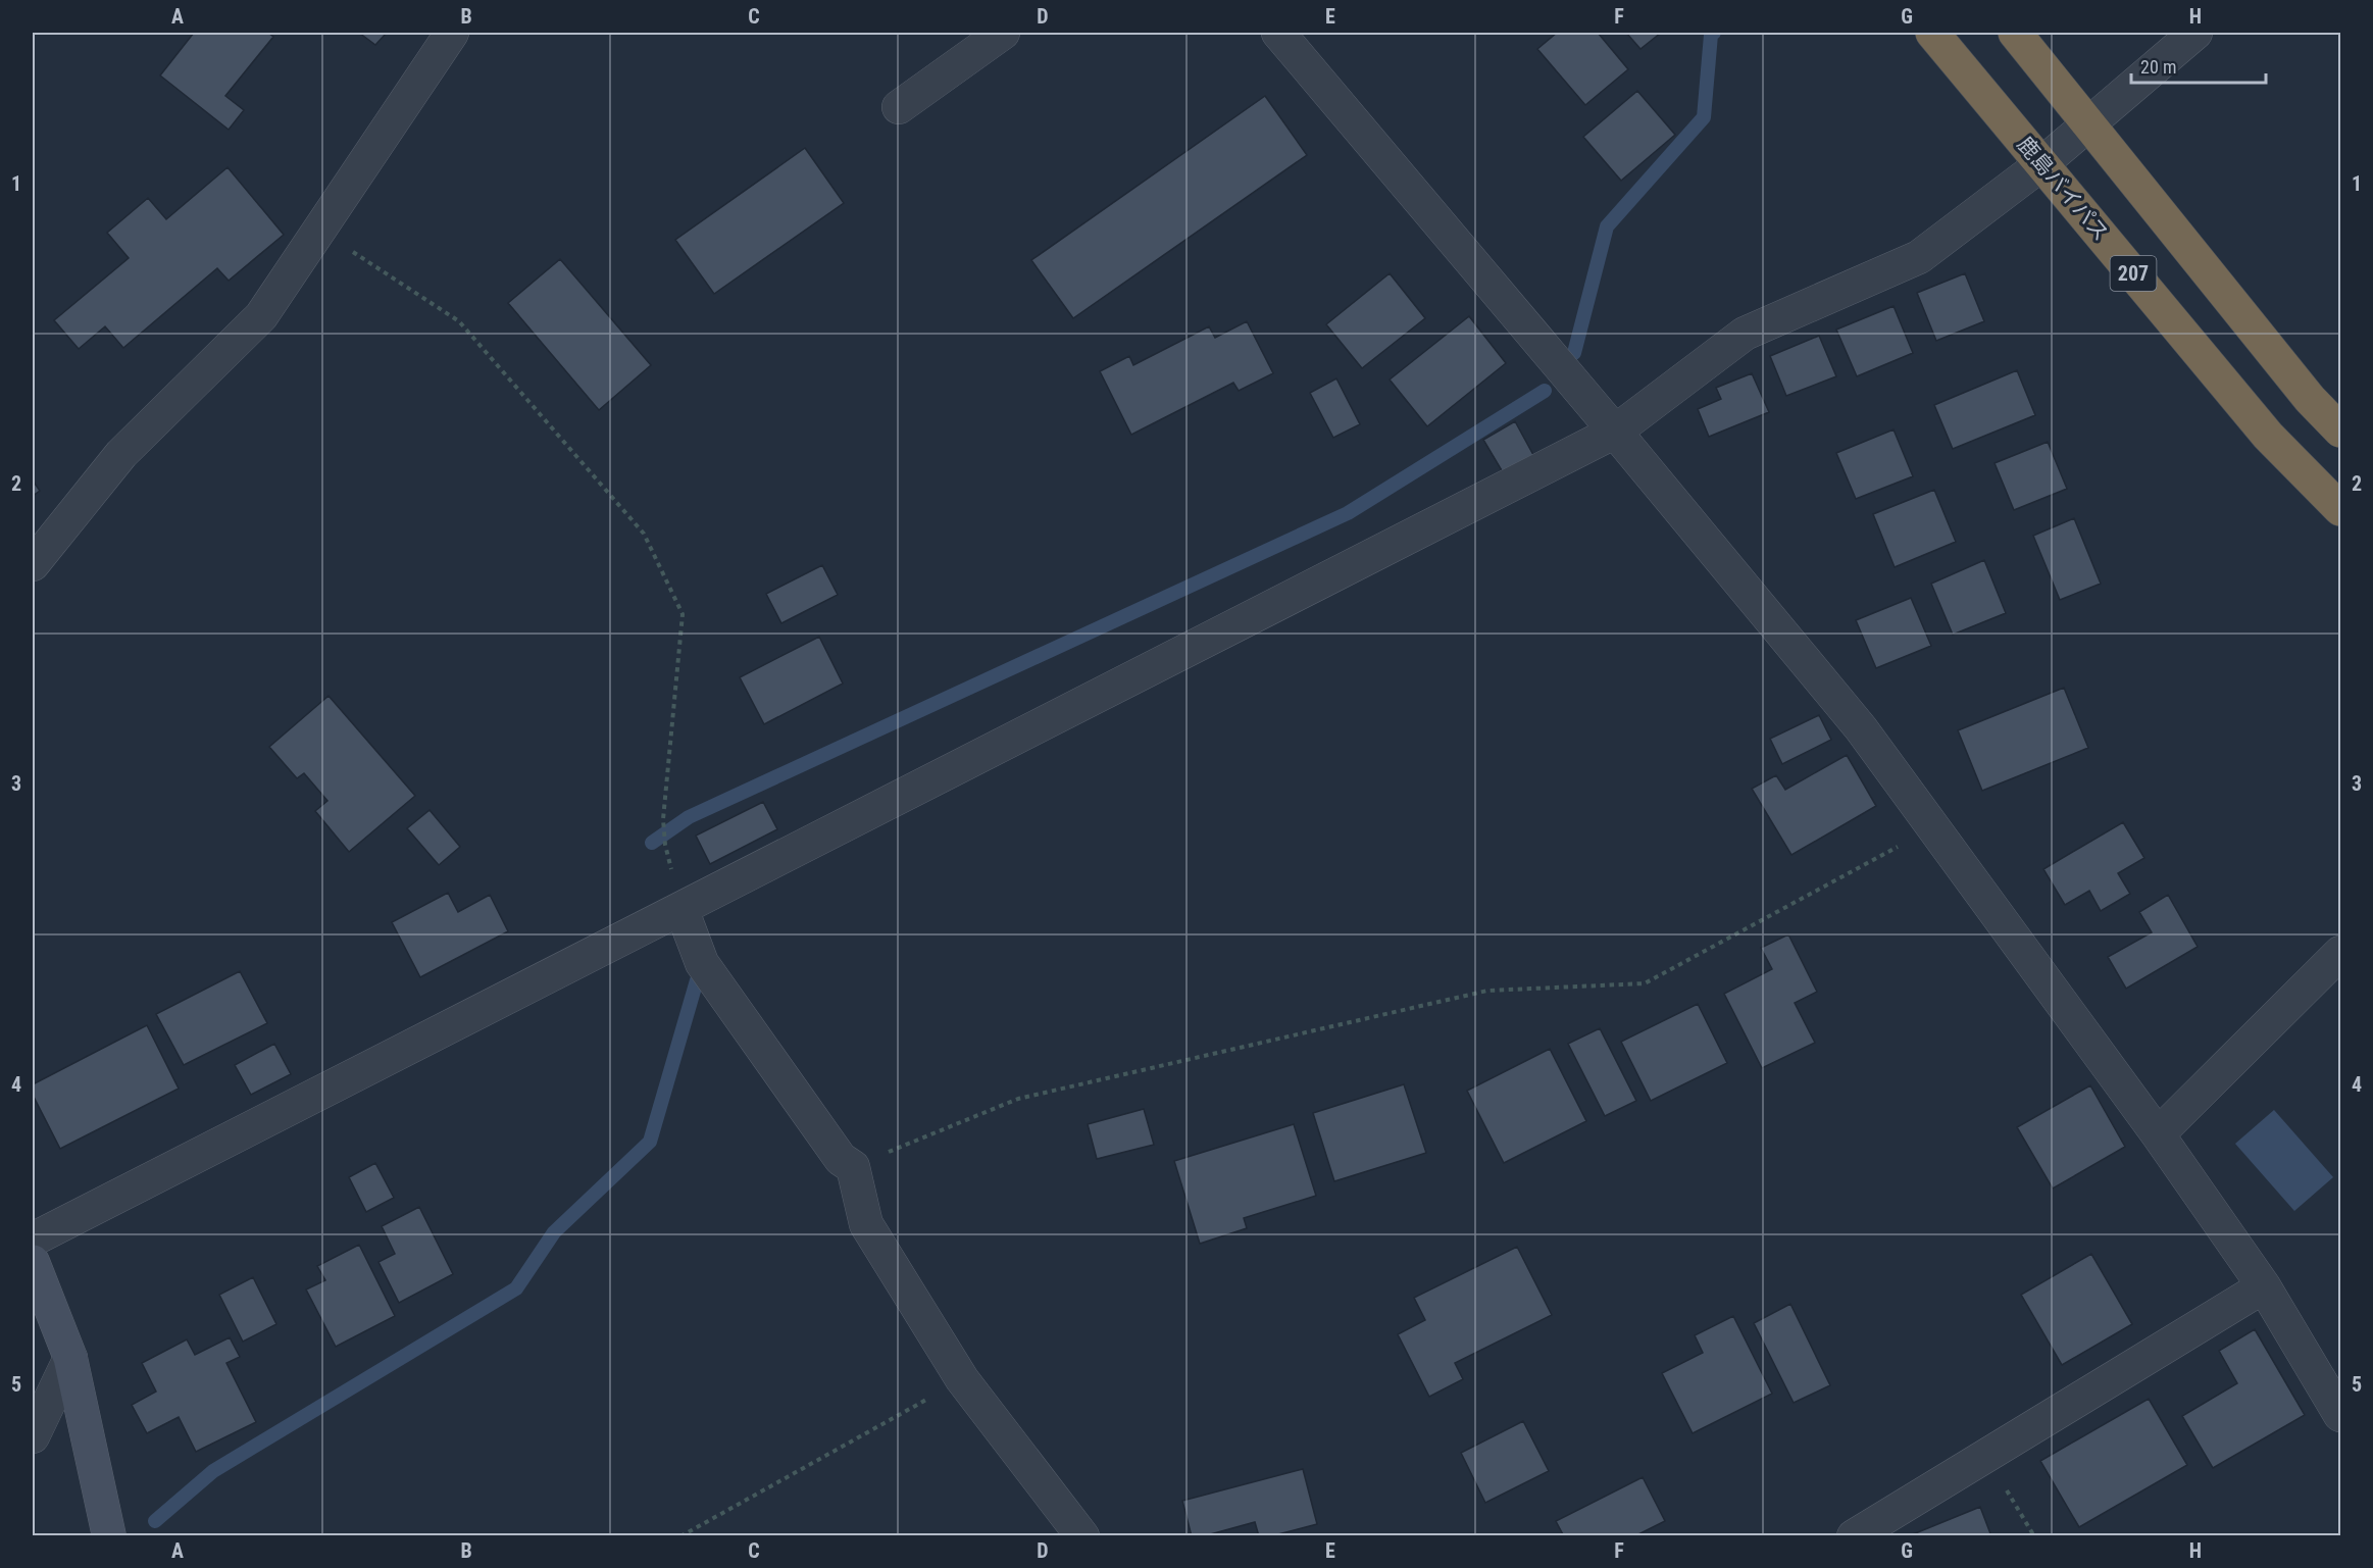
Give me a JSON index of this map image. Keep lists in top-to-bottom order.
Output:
{
  "streets": {
    "highway": ["鹿島バイパス", "207"]
  },
  "scale_bar": "20 m",
  "grid": {
    "columns": [
      "A",
      "B",
      "C",
      "D",
      "E",
      "F",
      "G",
      "H"
    ],
    "rows": [
      "1",
      "2",
      "3",
      "4",
      "5"
    ]
  }
}
